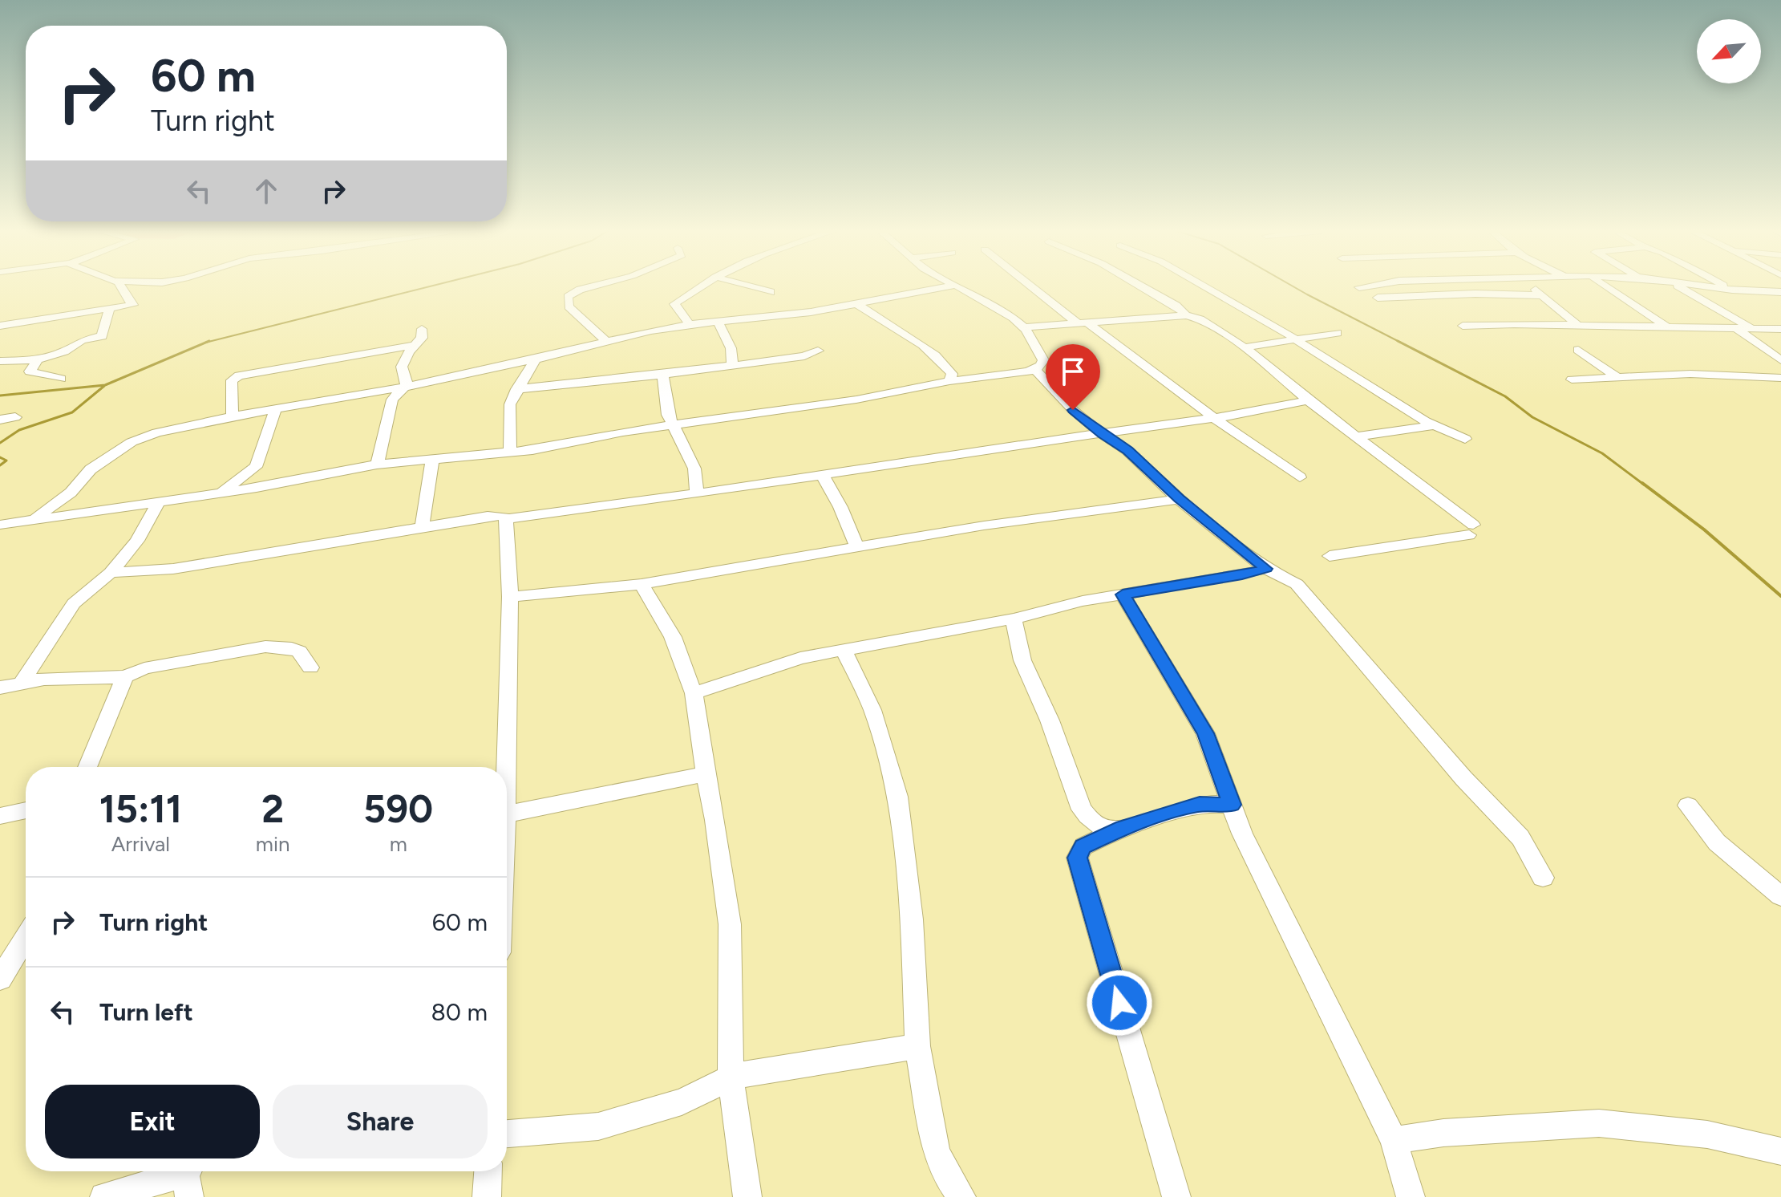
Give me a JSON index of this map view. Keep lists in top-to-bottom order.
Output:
{
  "north": "bottom left",
  "page": {
    "turn": ["60 m", "Turn right"],
    "eta": [
      "15:11",
      "Arrival",
      "2",
      "min",
      "590",
      "m"
    ],
    "list": [
      {
        "name": "Turn right",
        "value": "60 m"
      },
      {
        "name": "Turn left",
        "value": "80 m"
      }
    ],
    "buttons": ["Exit", "Share"]
  }
}
